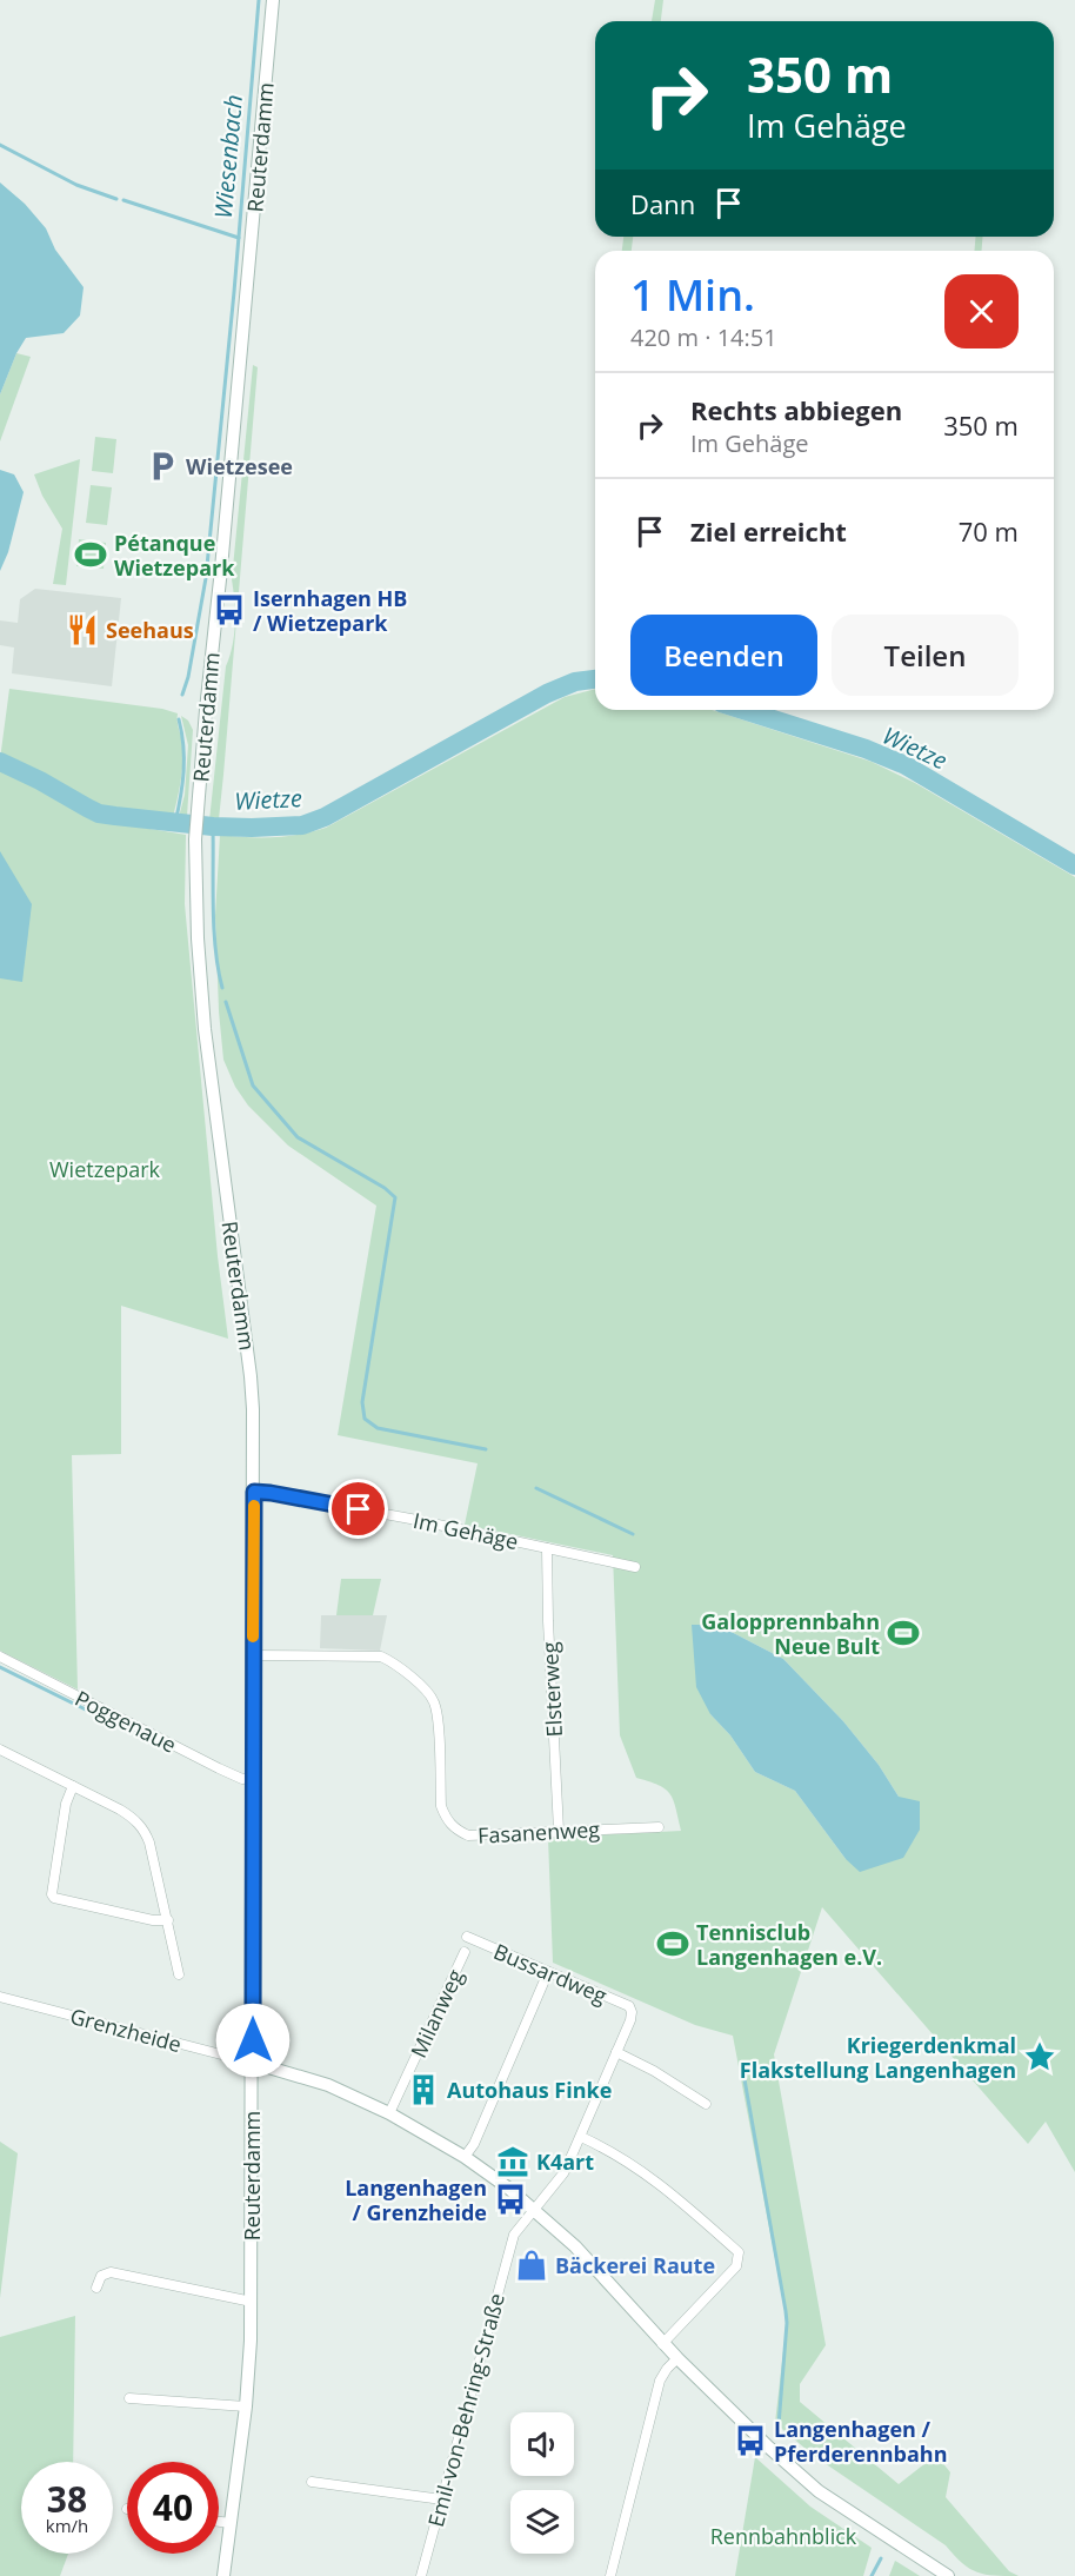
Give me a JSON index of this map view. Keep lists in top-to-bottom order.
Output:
{
  "streets": {
    "street": [
      "Reuterdamm",
      "Im Gehäge",
      "Elsterweg",
      "Poggenaue",
      "Fasanenweg",
      "Bussardweg",
      "Milanweg",
      "Grenzheide",
      "Emil-von-Behring-Straße"
    ]
  },
  "crossings": [
    ["Reuterdamm", "Im Gehäge"],
    ["Reuterdamm", "Poggenaue"],
    ["Reuterdamm", "Fasanenweg"],
    ["Reuterdamm", "Grenzheide"],
    ["Im Gehäge", "Elsterweg"],
    ["Elsterweg", "Fasanenweg"],
    ["Bussardweg", "Emil-von-Behring-Straße"]
  ],
  "water": ["Wiesenbach", "Wietze"],
  "parks": ["Wietzepark", "Rennbahnblick"],
  "places": {
    "parking": ["Wietzesee"],
    "sports": ["Pétanque Wietzepark", "Galopprennbahn Neue Bult", "Tennisclub Langenhagen e.V."],
    "bus stop": ["Isernhagen HB / Wietzepark", "Langenhagen / Grenzheide", "Langenhagen / Pferderennbahn"],
    "restaurant": ["Seehaus"],
    "place": ["Kriegerdenkmal Flakstellung Langenhagen"],
    "building": ["Autohaus Finke"],
    "museum": ["K4art"],
    "shop": ["Bäckerei Raute"]
  },
  "page": {
    "turn": ["350 m", "Im Gehäge"],
    "then": "Dann",
    "heading": ["1 Min.", "420 m · 14:51"],
    "list": [
      {
        "name": "Rechts abbiegen",
        "note": "Im Gehäge",
        "value": "350 m"
      },
      {
        "name": "Ziel erreicht",
        "value": "70 m"
      }
    ],
    "buttons": ["Beenden", "Teilen"],
    "speed": "38 km/h",
    "limit": "40"
  }
}
